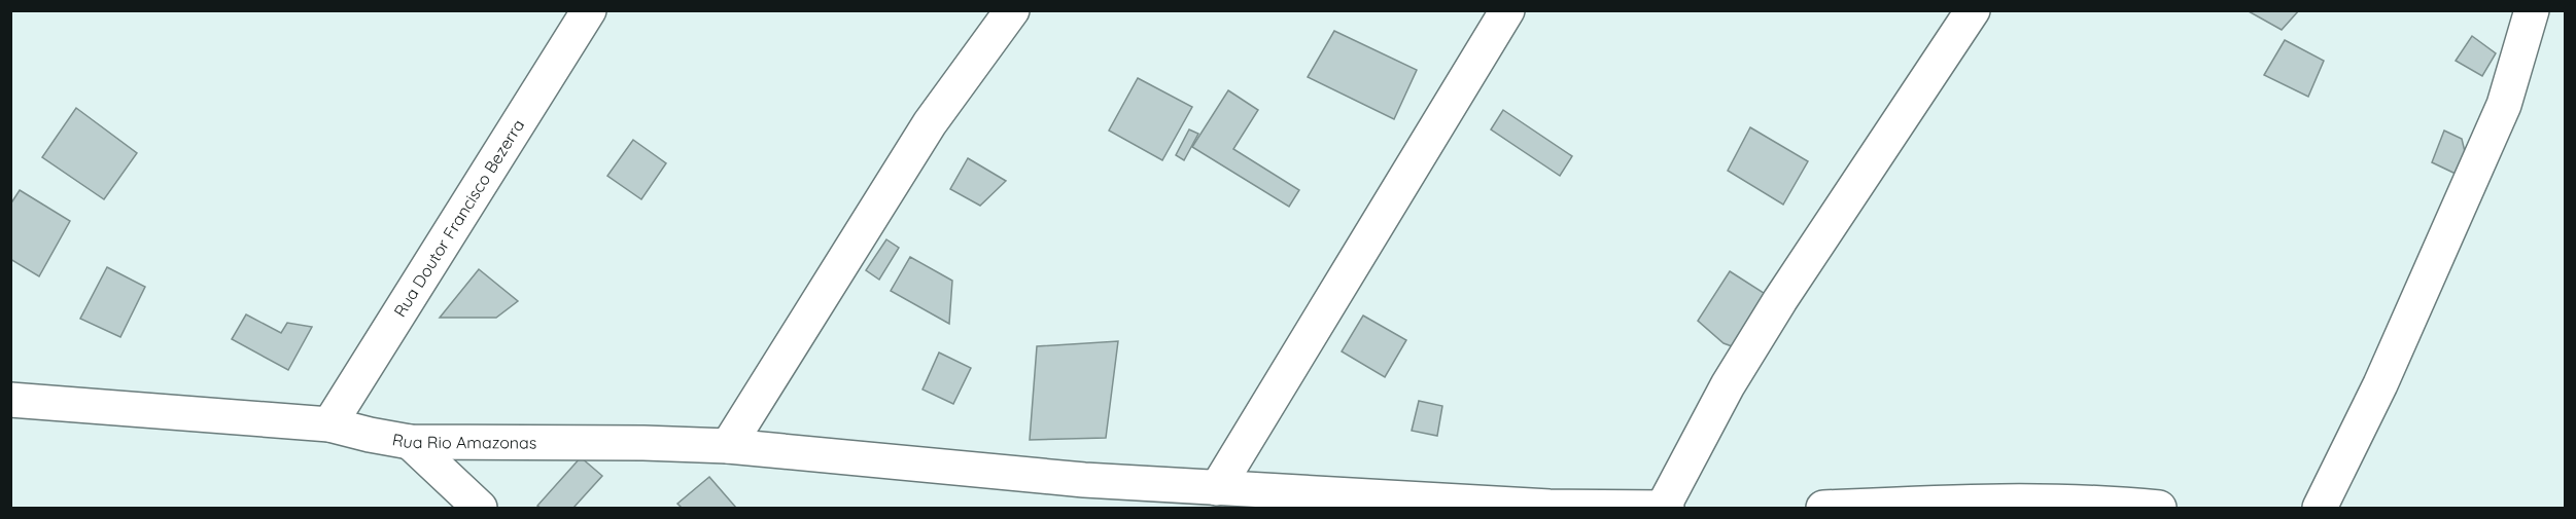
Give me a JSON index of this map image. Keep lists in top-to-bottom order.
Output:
{
  "streets": {
    "street": ["Rua Doutor Francisco Bezerra", "Rua Rio Amazonas"]
  },
  "crossings": [
    ["Rua Doutor Francisco Bezerra", "Rua Rio Amazonas"]
  ]
}
